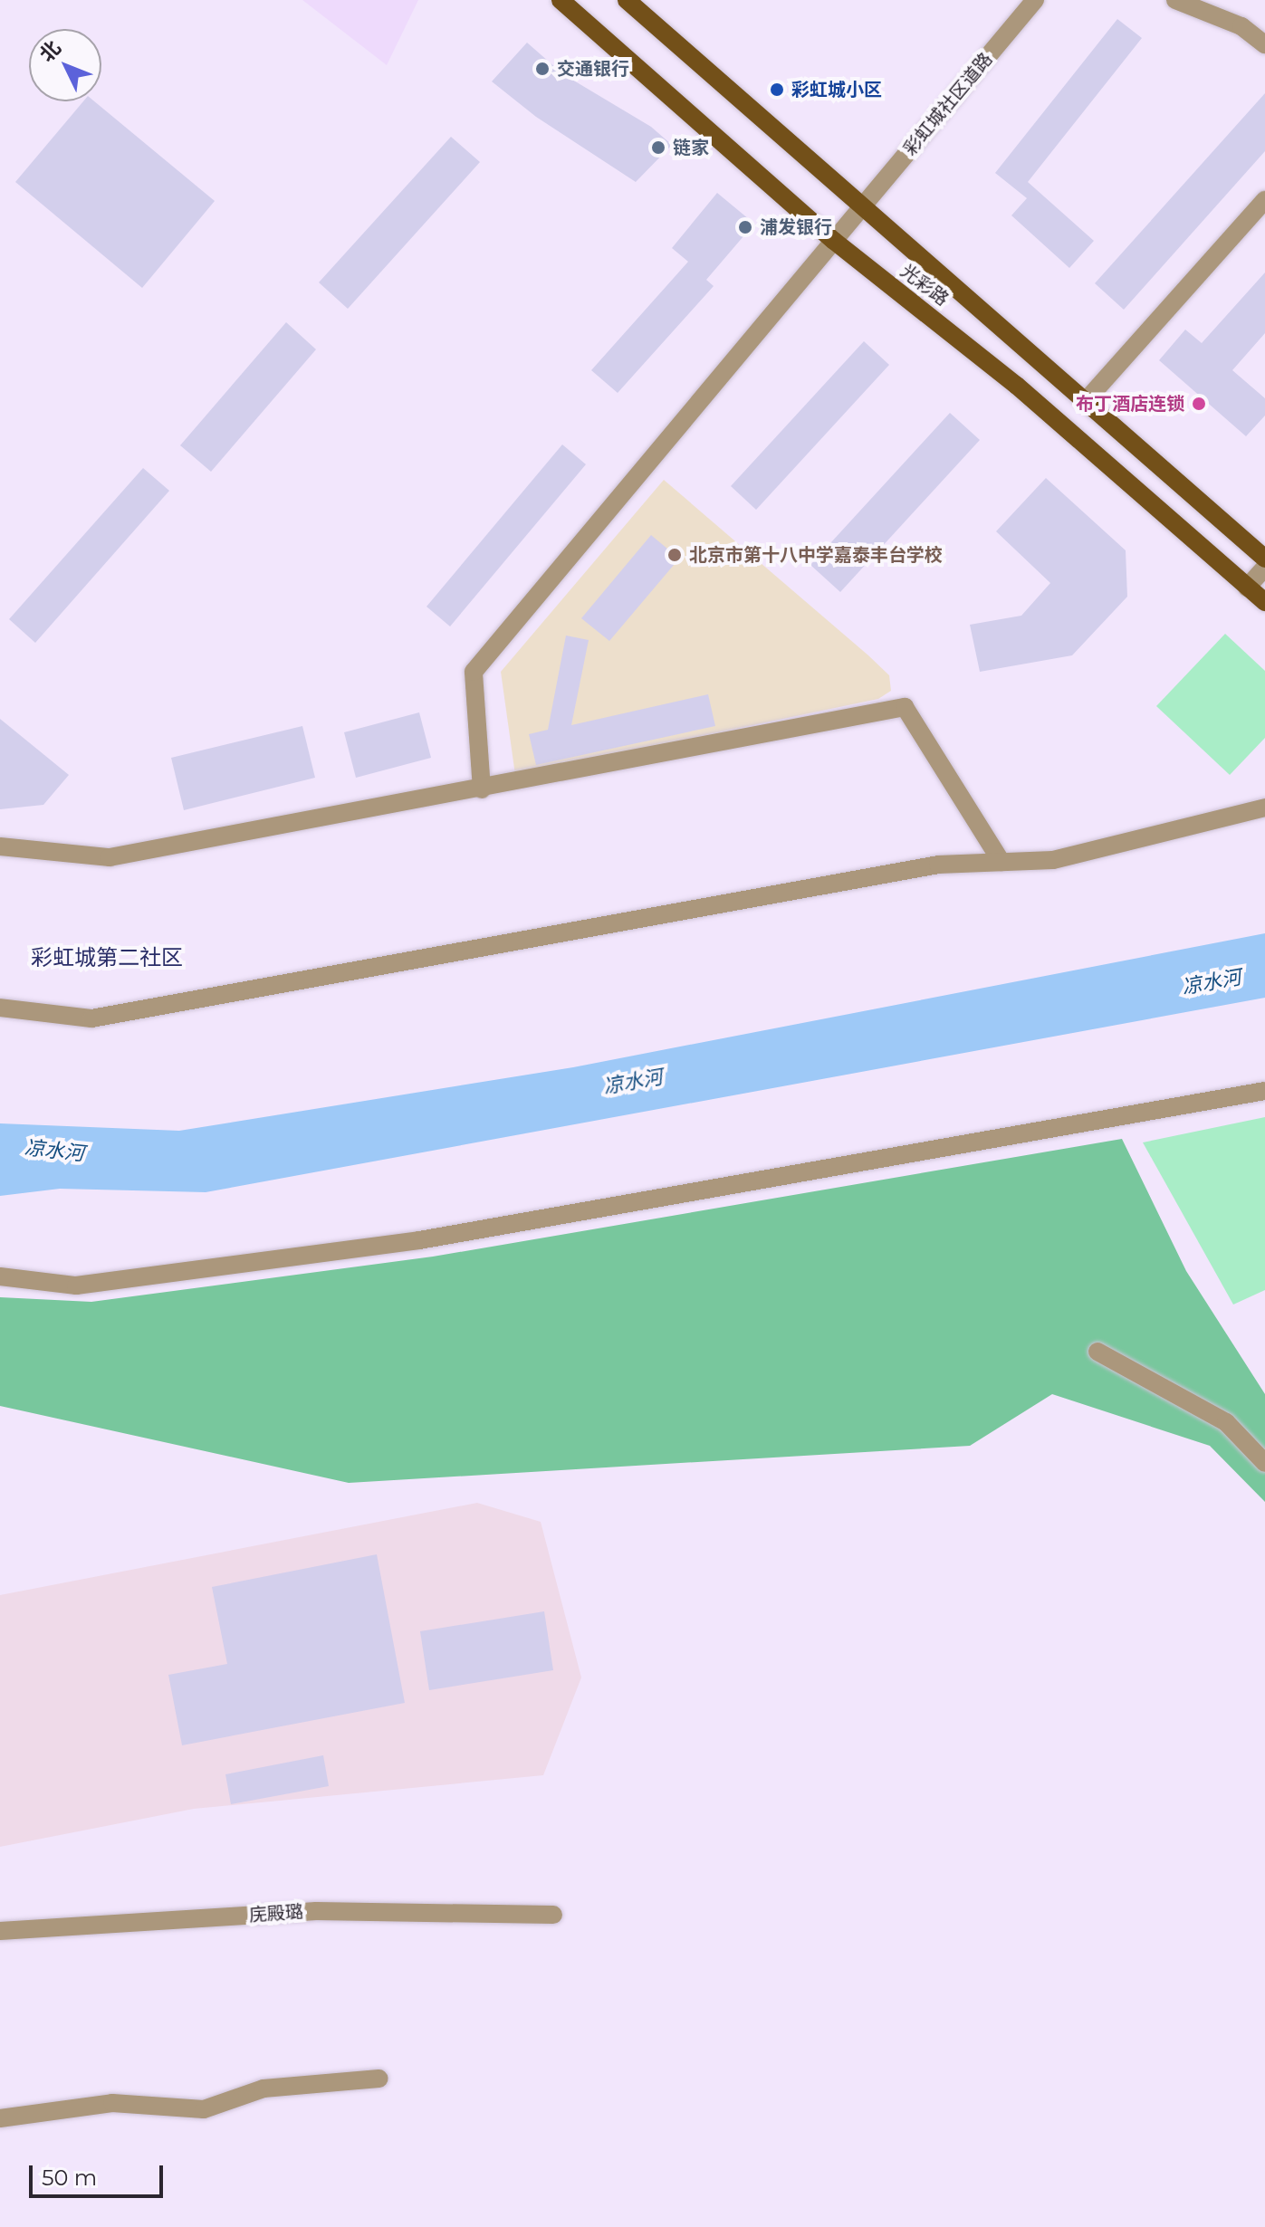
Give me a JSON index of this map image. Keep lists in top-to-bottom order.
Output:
{
  "streets": {
    "main road": ["光彩路"],
    "street": ["彩虹城社区道路", "庑殿璐"]
  },
  "crossings": [
    ["彩虹城社区道路", "光彩路"]
  ],
  "districts": ["彩虹城第二社区"],
  "water": ["凉水河"],
  "places": [
    "交通银行",
    "彩虹城小区",
    "链家",
    "浦发银行",
    "布丁酒店连锁",
    "北京市第十八中学嘉泰丰台学校"
  ],
  "scale_bar": "50 m",
  "north": "top left"
}
